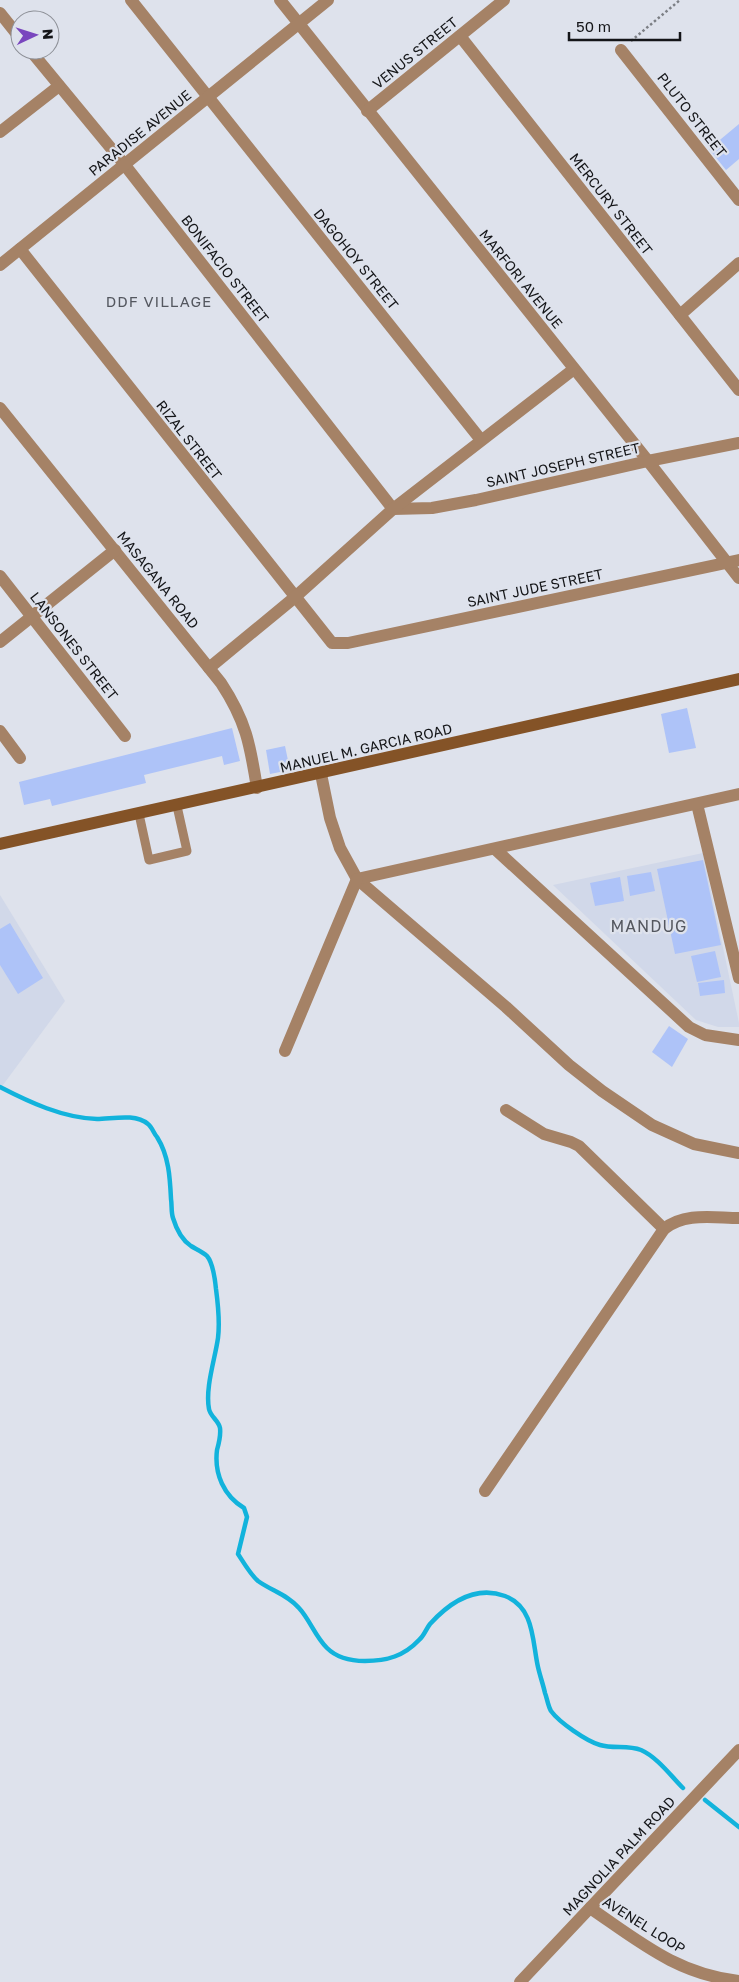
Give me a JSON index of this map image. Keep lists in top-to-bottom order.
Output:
{
  "streets": {
    "main road": ["MANUEL M. GARCIA ROAD"],
    "street": [
      "VENUS STREET",
      "PLUTO STREET",
      "PARADISE AVENUE",
      "MERCURY STREET",
      "DAGOHOY STREET",
      "BONIFACIO STREET",
      "MARFORI AVENUE",
      "RIZAL STREET",
      "SAINT JOSEPH STREET",
      "MASAGANA ROAD",
      "SAINT JUDE STREET",
      "LANSONES STREET",
      "MAGNOLIA PALM ROAD",
      "AVENEL LOOP"
    ]
  },
  "crossings": [
    ["VENUS STREET", "MERCURY STREET"],
    ["VENUS STREET", "MARFORI AVENUE"],
    ["PARADISE AVENUE", "DAGOHOY STREET"],
    ["PARADISE AVENUE", "BONIFACIO STREET"],
    ["PARADISE AVENUE", "MARFORI AVENUE"],
    ["PARADISE AVENUE", "RIZAL STREET"],
    ["BONIFACIO STREET", "SAINT JOSEPH STREET"],
    ["MARFORI AVENUE", "SAINT JOSEPH STREET"],
    ["MARFORI AVENUE", "SAINT JUDE STREET"],
    ["RIZAL STREET", "SAINT JUDE STREET"],
    ["MASAGANA ROAD", "MANUEL M. GARCIA ROAD"],
    ["MAGNOLIA PALM ROAD", "AVENEL LOOP"]
  ],
  "districts": ["DDF VILLAGE", "MANDUG"],
  "scale_bar": "50 m",
  "north": "right"
}
